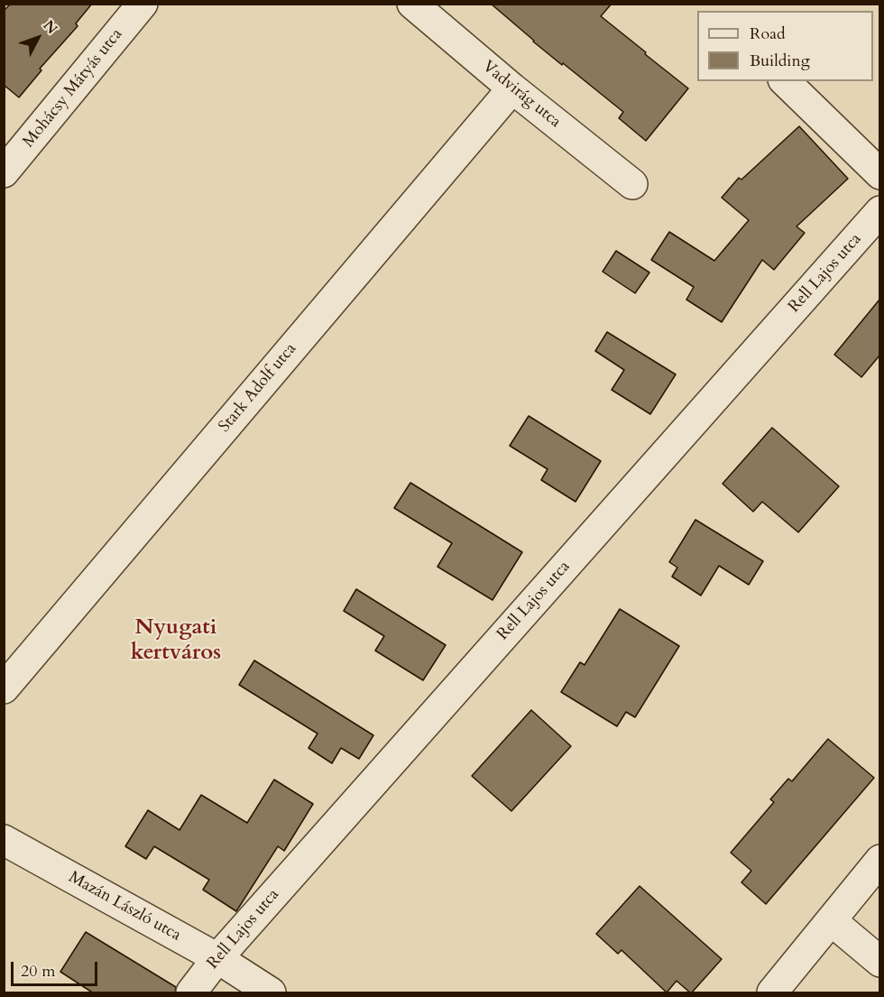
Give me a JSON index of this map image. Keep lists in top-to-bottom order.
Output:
{
  "streets": {
    "street": [
      "Mohácsy Mátyás utca",
      "Vadvirág utca",
      "Rell Lajos utca",
      "Stark Adolf utca",
      "Mazán László utca"
    ]
  },
  "crossings": [
    ["Vadvirág utca", "Stark Adolf utca"],
    ["Rell Lajos utca", "Mazán László utca"]
  ],
  "districts": ["Nyugati kertváros"],
  "legend": ["Road", "Building"],
  "scale_bar": "20 m",
  "north": "top right"
}
